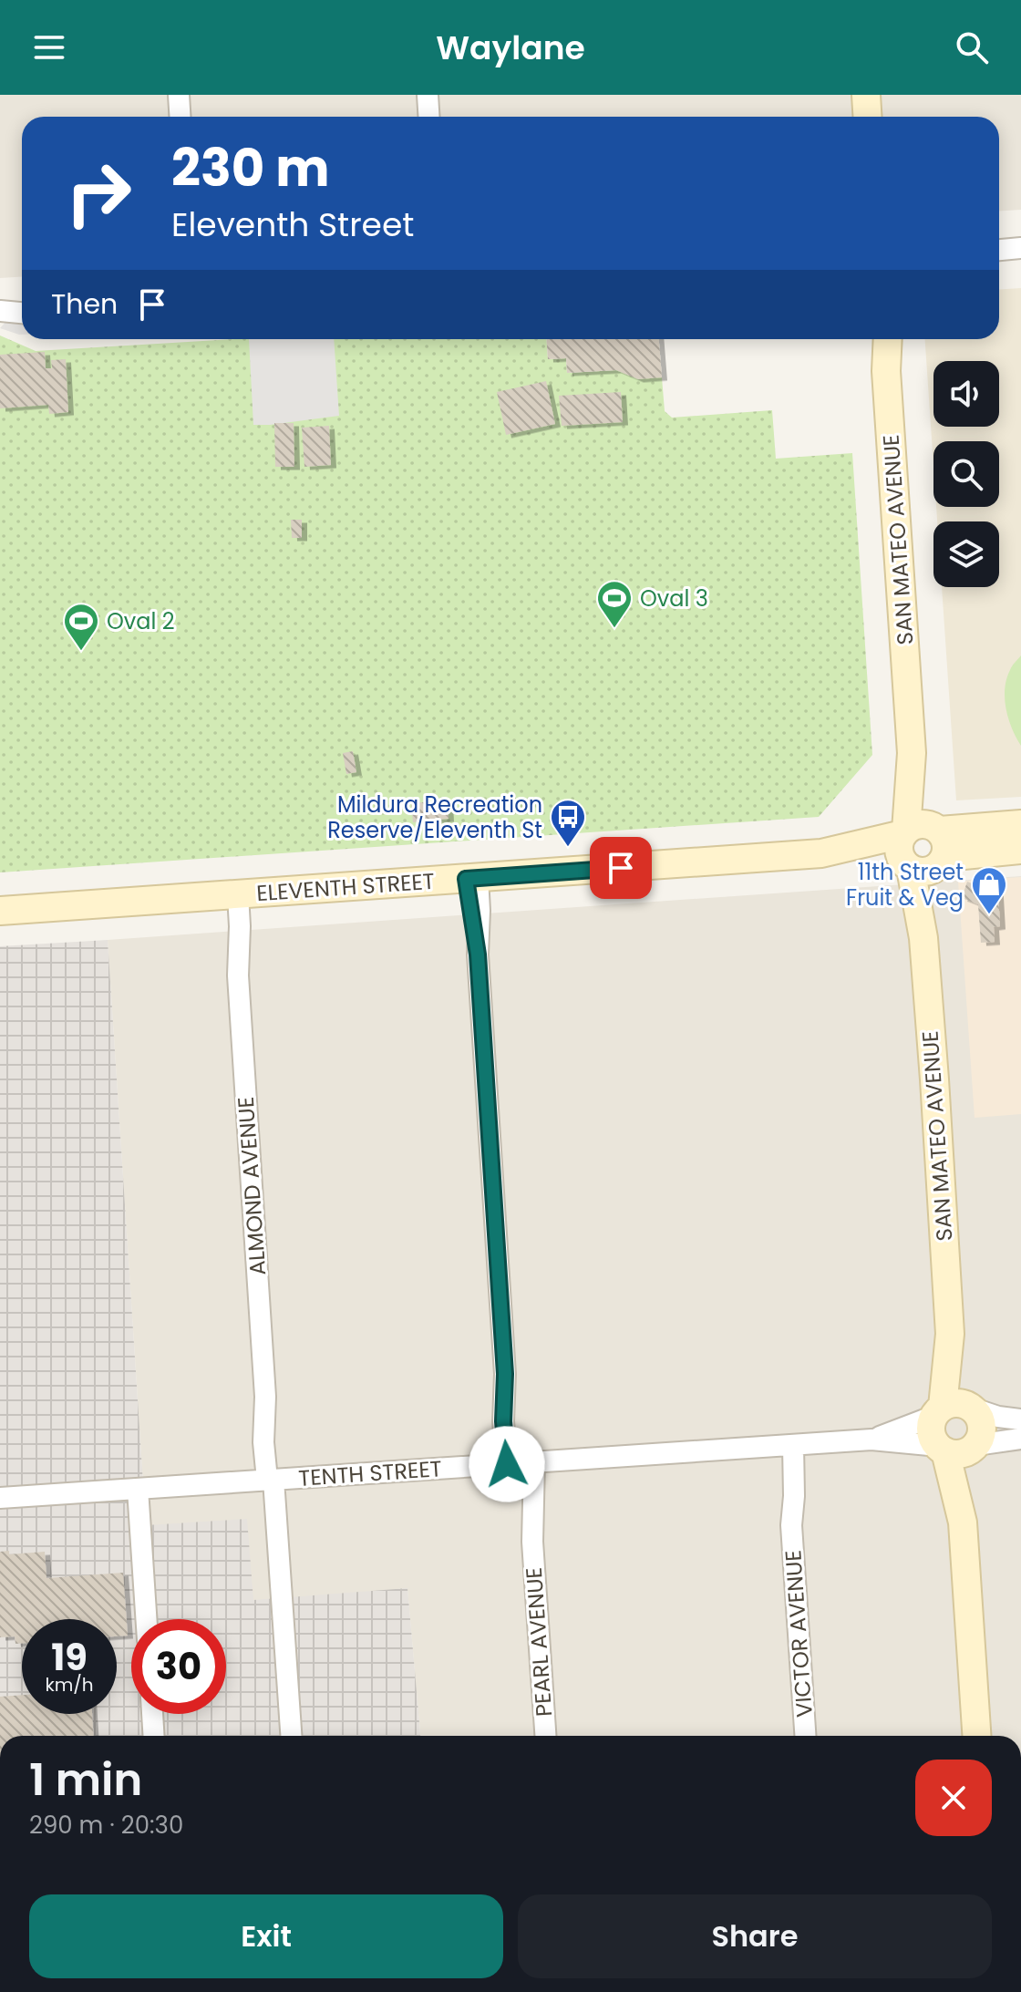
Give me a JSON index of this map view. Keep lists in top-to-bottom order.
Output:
{
  "streets": {
    "street": [
      "SAN MATEO AVENUE",
      "ELEVENTH STREET",
      "ALMOND AVENUE",
      "TENTH STREET",
      "VICTOR AVENUE",
      "PEARL AVENUE"
    ]
  },
  "crossings": [
    ["SAN MATEO AVENUE", "ELEVENTH STREET"],
    ["SAN MATEO AVENUE", "TENTH STREET"],
    ["ELEVENTH STREET", "ALMOND AVENUE"],
    ["ELEVENTH STREET", "PEARL AVENUE"],
    ["ALMOND AVENUE", "TENTH STREET"],
    ["TENTH STREET", "VICTOR AVENUE"],
    ["TENTH STREET", "PEARL AVENUE"]
  ],
  "places": {
    "sports": ["Oval 3", "Oval 2"],
    "bus stop": ["Mildura Recreation Reserve/Eleventh St"],
    "shop": ["11th Street Fruit & Veg"]
  },
  "page": {
    "header": "Waylane",
    "turn": ["230 m", "Eleventh Street"],
    "then": "Then",
    "speed": "19 km/h",
    "limit": "30",
    "heading": ["1 min", "290 m · 20:30"],
    "buttons": ["Exit", "Share"]
  }
}
